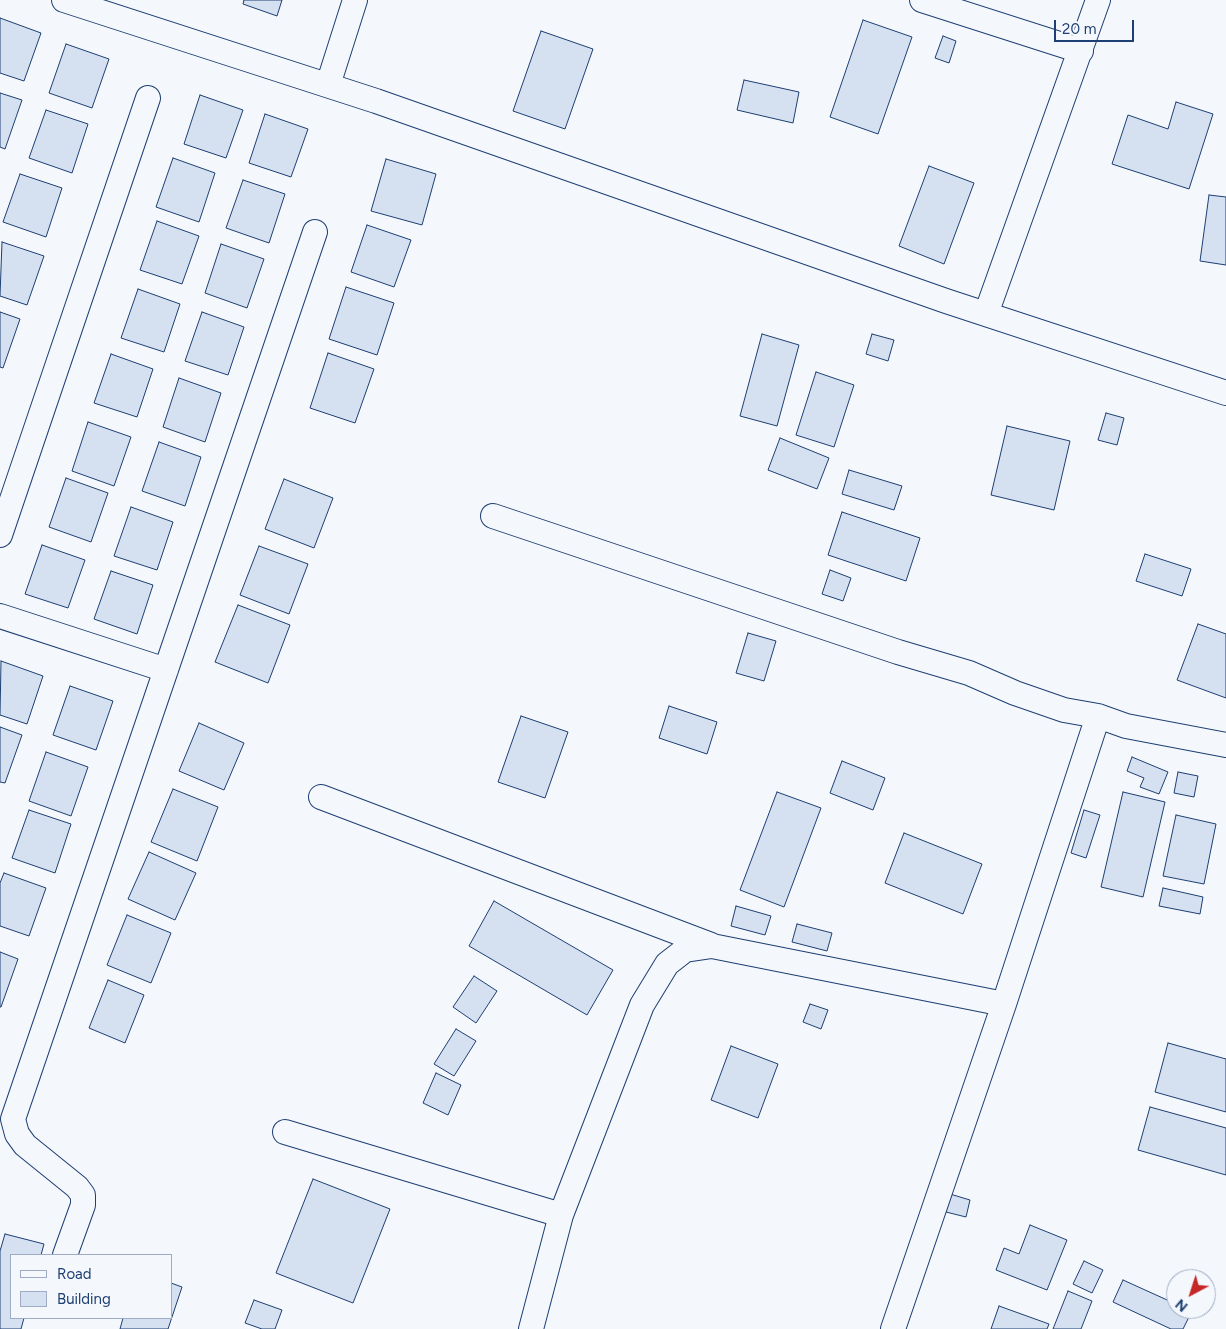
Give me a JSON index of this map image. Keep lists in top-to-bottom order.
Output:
{
  "legend": ["Road", "Building"],
  "scale_bar": "20 m",
  "north": "bottom left"
}
